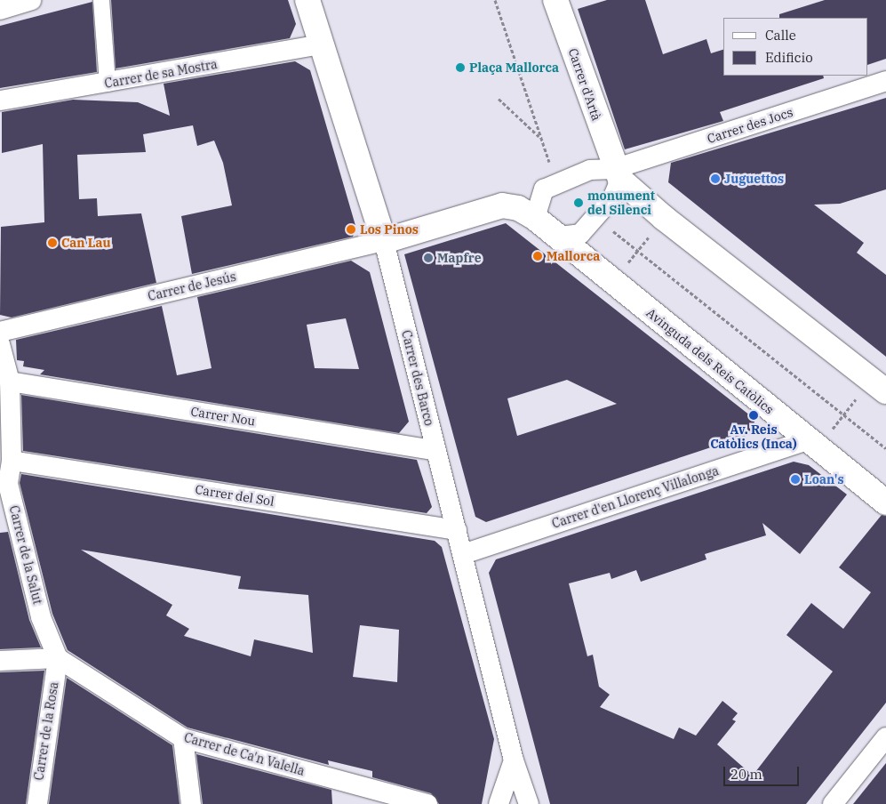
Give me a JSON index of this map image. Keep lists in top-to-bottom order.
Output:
{
  "streets": {
    "main road": ["Carrer d'Artà", "Avinguda dels Reis Catòlics", "Carrer des Barco"],
    "street": [
      "Carrer de sa Mostra",
      "Carrer des Jocs",
      "Carrer de Jesús",
      "Carrer Nou",
      "Carrer del Sol",
      "Carrer d'en Llorenç Villalonga",
      "Carrer de la Salut",
      "Carrer de la Rosa",
      "Carrer de Ca'n Valella"
    ]
  },
  "crossings": [
    ["Carrer de sa Mostra", "Carrer des Barco"],
    ["Carrer d'Artà", "Carrer des Jocs"],
    ["Carrer des Jocs", "Avinguda dels Reis Catòlics"],
    ["Carrer de Jesús", "Avinguda dels Reis Catòlics"],
    ["Carrer de Jesús", "Carrer des Barco"],
    ["Avinguda dels Reis Catòlics", "Carrer des Barco"],
    ["Avinguda dels Reis Catòlics", "Carrer d'en Llorenç Villalonga"],
    ["Carrer des Barco", "Carrer Nou"],
    ["Carrer des Barco", "Carrer del Sol"],
    ["Carrer des Barco", "Carrer d'en Llorenç Villalonga"],
    ["Carrer Nou", "Carrer de la Salut"],
    ["Carrer del Sol", "Carrer de la Salut"],
    ["Carrer de la Salut", "Carrer de la Rosa"],
    ["Carrer de la Salut", "Carrer de Ca'n Valella"],
    ["Carrer de la Rosa", "Carrer de Ca'n Valella"]
  ],
  "places": [
    "Plaça Mallorca",
    "Juguettos",
    "monument del Silenci",
    "Los Pinos",
    "Can Lau",
    "Mallorca",
    "Mapfre",
    "Av. Reis Catòlics (Inca)",
    "Loan's"
  ],
  "legend": ["Calle", "Edificio"],
  "scale_bar": "20 m"
}
